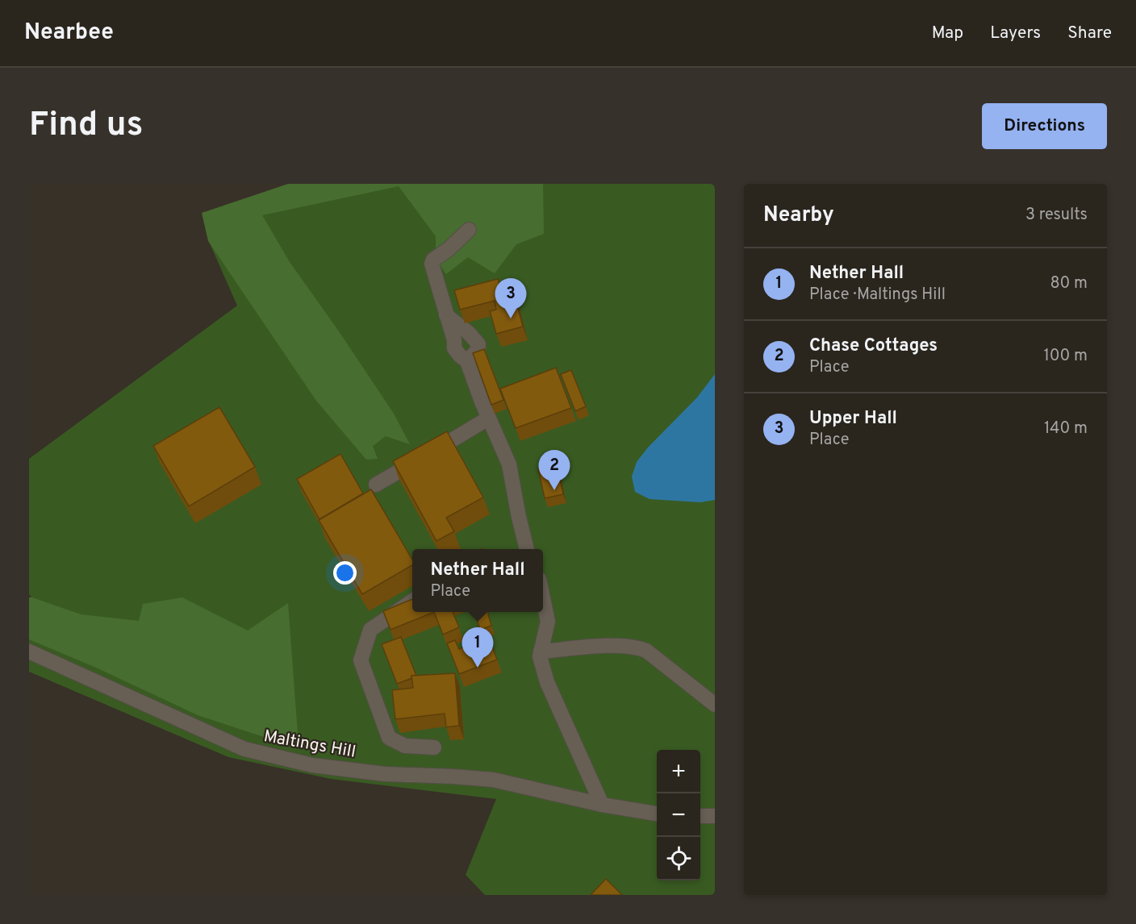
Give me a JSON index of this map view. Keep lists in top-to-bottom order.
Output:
{
  "streets": {
    "street": ["Maltings Hill"]
  },
  "page": {
    "header": "Nearbee",
    "nav": ["Map", "Layers", "Share"],
    "buttons": "Directions",
    "title": "Find us",
    "heading": ["Nearby", "3 results"],
    "list": [
      {
        "mark": "1",
        "name": "Nether Hall",
        "note": "Place · Maltings Hill",
        "value": "80 m"
      },
      {
        "mark": "2",
        "name": "Chase Cottages",
        "note": "Place",
        "value": "100 m"
      },
      {
        "mark": "3",
        "name": "Upper Hall",
        "note": "Place",
        "value": "140 m"
      }
    ],
    "pins": ["3", "2", "1"],
    "popup": ["Nether Hall", "Place"],
    "map_buttons": ["+", "−"]
  }
}
